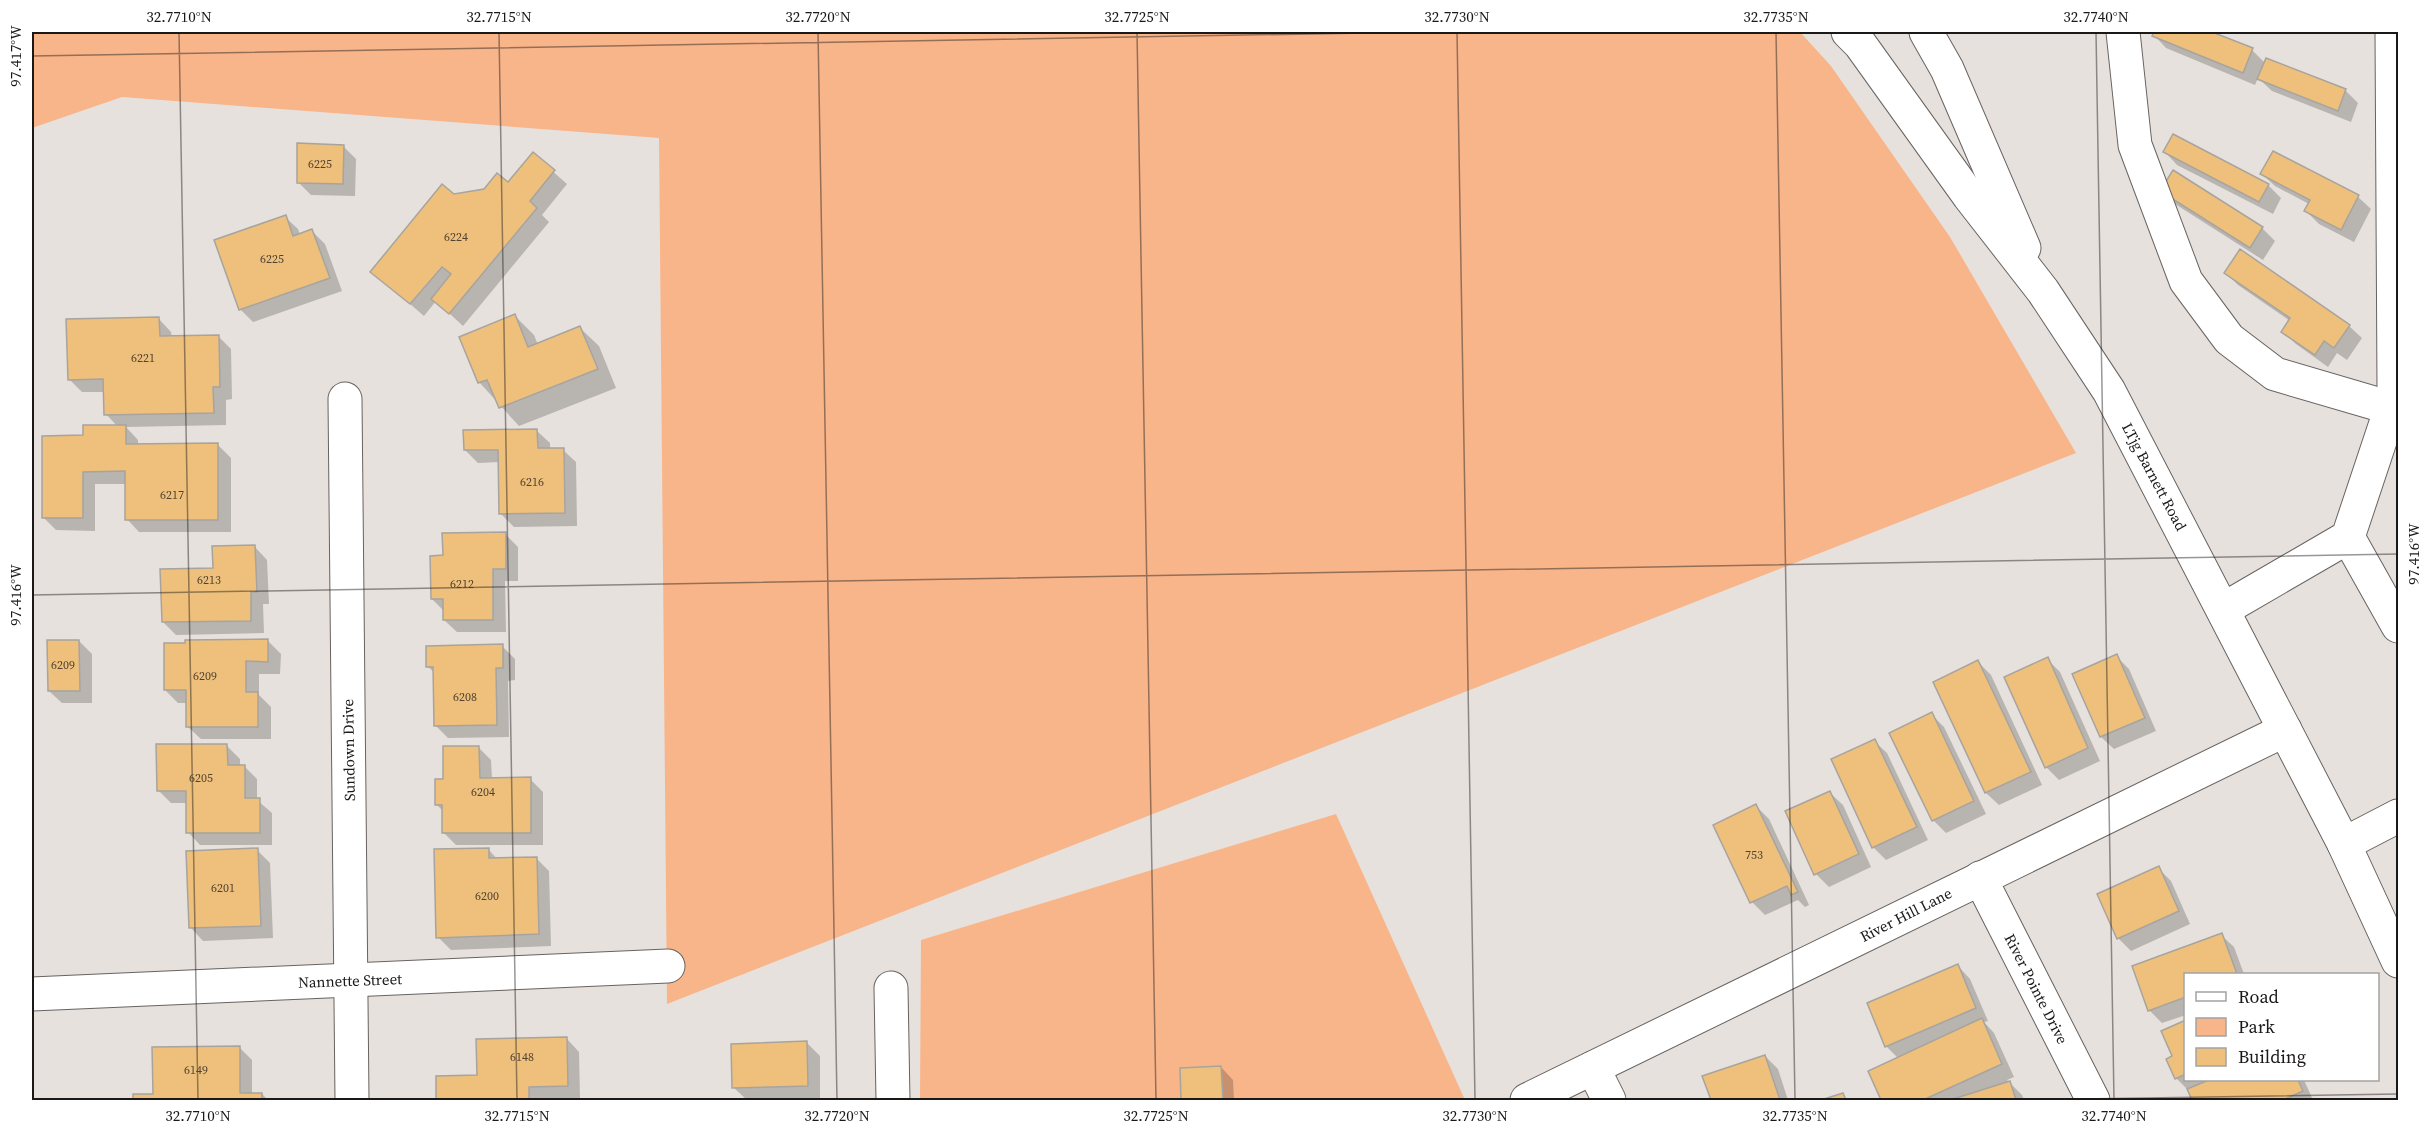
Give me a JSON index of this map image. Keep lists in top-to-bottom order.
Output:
{
  "streets": {
    "street": [
      "LTjg Barnett Road",
      "Sundown Drive",
      "River Hill Lane",
      "Nannette Street",
      "River Pointe Drive"
    ]
  },
  "crossings": [
    ["LTjg Barnett Road", "River Hill Lane"],
    ["Sundown Drive", "Nannette Street"],
    ["River Hill Lane", "River Pointe Drive"]
  ],
  "house_numbers": [
    "6225",
    "6224",
    "6225",
    "6221",
    "6216",
    "6217",
    "6213",
    "6212",
    "6209",
    "6209",
    "6208",
    "6205",
    "6204",
    "753",
    "6201",
    "6200",
    "6148",
    "6149"
  ],
  "legend": ["Road", "Park", "Building"],
  "coordinates": [
    "32.7710°N",
    "32.7715°N",
    "32.7720°N",
    "32.7725°N",
    "32.7730°N",
    "32.7735°N",
    "32.7740°N",
    "97.417°W",
    "97.416°W"
  ]
}
